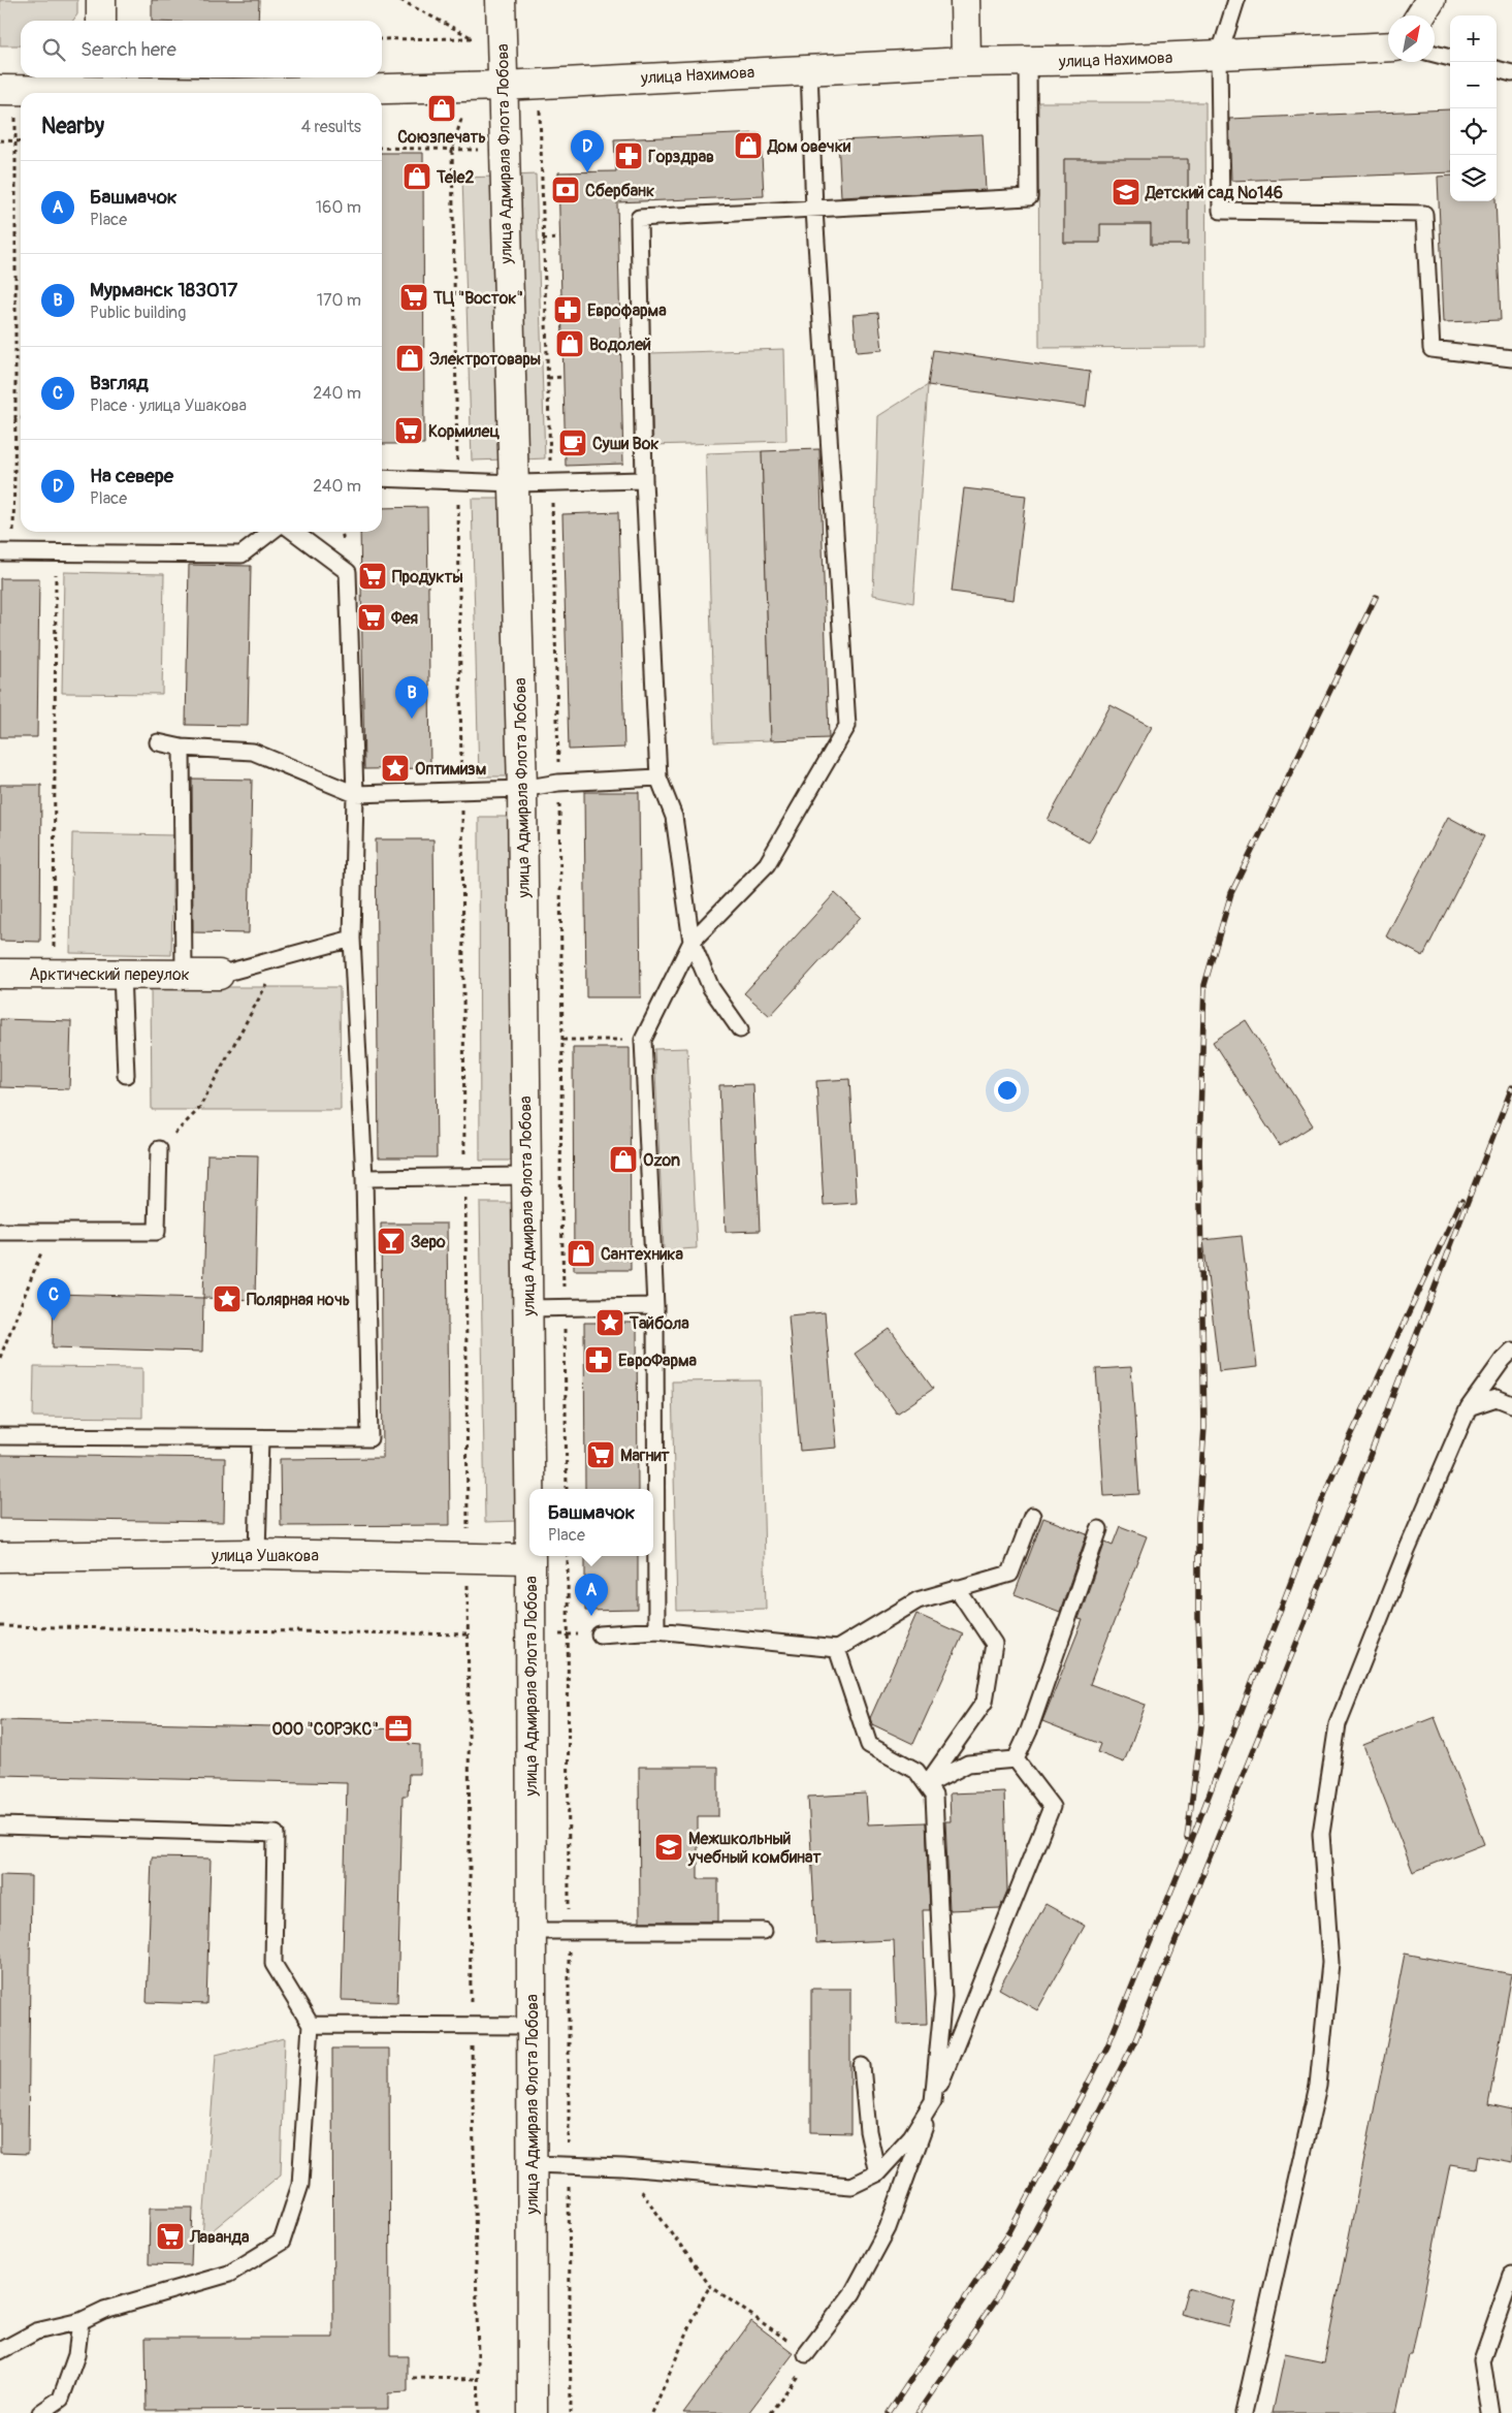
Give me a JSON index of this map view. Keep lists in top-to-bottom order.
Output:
{
  "streets": {
    "street": [
      "улица Нахимова",
      "улица Адмирала Флота Лобова",
      "Арктический переулок",
      "улица Ушакова"
    ]
  },
  "crossings": [
    ["улица Нахимова", "улица Адмирала Флота Лобова"],
    ["улица Адмирала Флота Лобова", "улица Ушакова"]
  ],
  "places": {
    "shop": [
      "Союзпечать",
      "Дом овечки",
      "Tele2",
      "Водолей",
      "Электротовары",
      "Ozon",
      "Сантехника"
    ],
    "pharmacy": ["Горздрав", "Еврофарма", "ЕвроФарма"],
    "bank": ["Сбербанк"],
    "school or university": ["Детский сад №146", "Межшкольный учебный комбинат"],
    "supermarket": [
      "ТЦ \"Восток\"",
      "Кормилец",
      "Продукты",
      "Фея",
      "Магнит",
      "Лаванда"
    ],
    "cafe": ["Суши Вок"],
    "place": ["Оптимизм", "Полярная ночь", "Тайбола"],
    "bar": ["Зеро"],
    "office": ["ООО \"СОРЭКС\""]
  },
  "north": "top right",
  "page": {
    "map_buttons": ["+", "−"],
    "search": "Search here",
    "heading": ["Nearby", "4 results"],
    "pins": [
      "D",
      "B",
      "C",
      "A"
    ],
    "list": [
      {
        "mark": "A",
        "name": "Башмачок",
        "note": "Place",
        "value": "160 m"
      },
      {
        "mark": "B",
        "name": "Мурманск 183017",
        "note": "Public building",
        "value": "170 m"
      },
      {
        "mark": "C",
        "name": "Взгляд",
        "note": "Place · улица Ушакова",
        "value": "240 m"
      },
      {
        "mark": "D",
        "name": "На севере",
        "note": "Place",
        "value": "240 m"
      }
    ],
    "popup": ["Башмачок", "Place"]
  }
}
